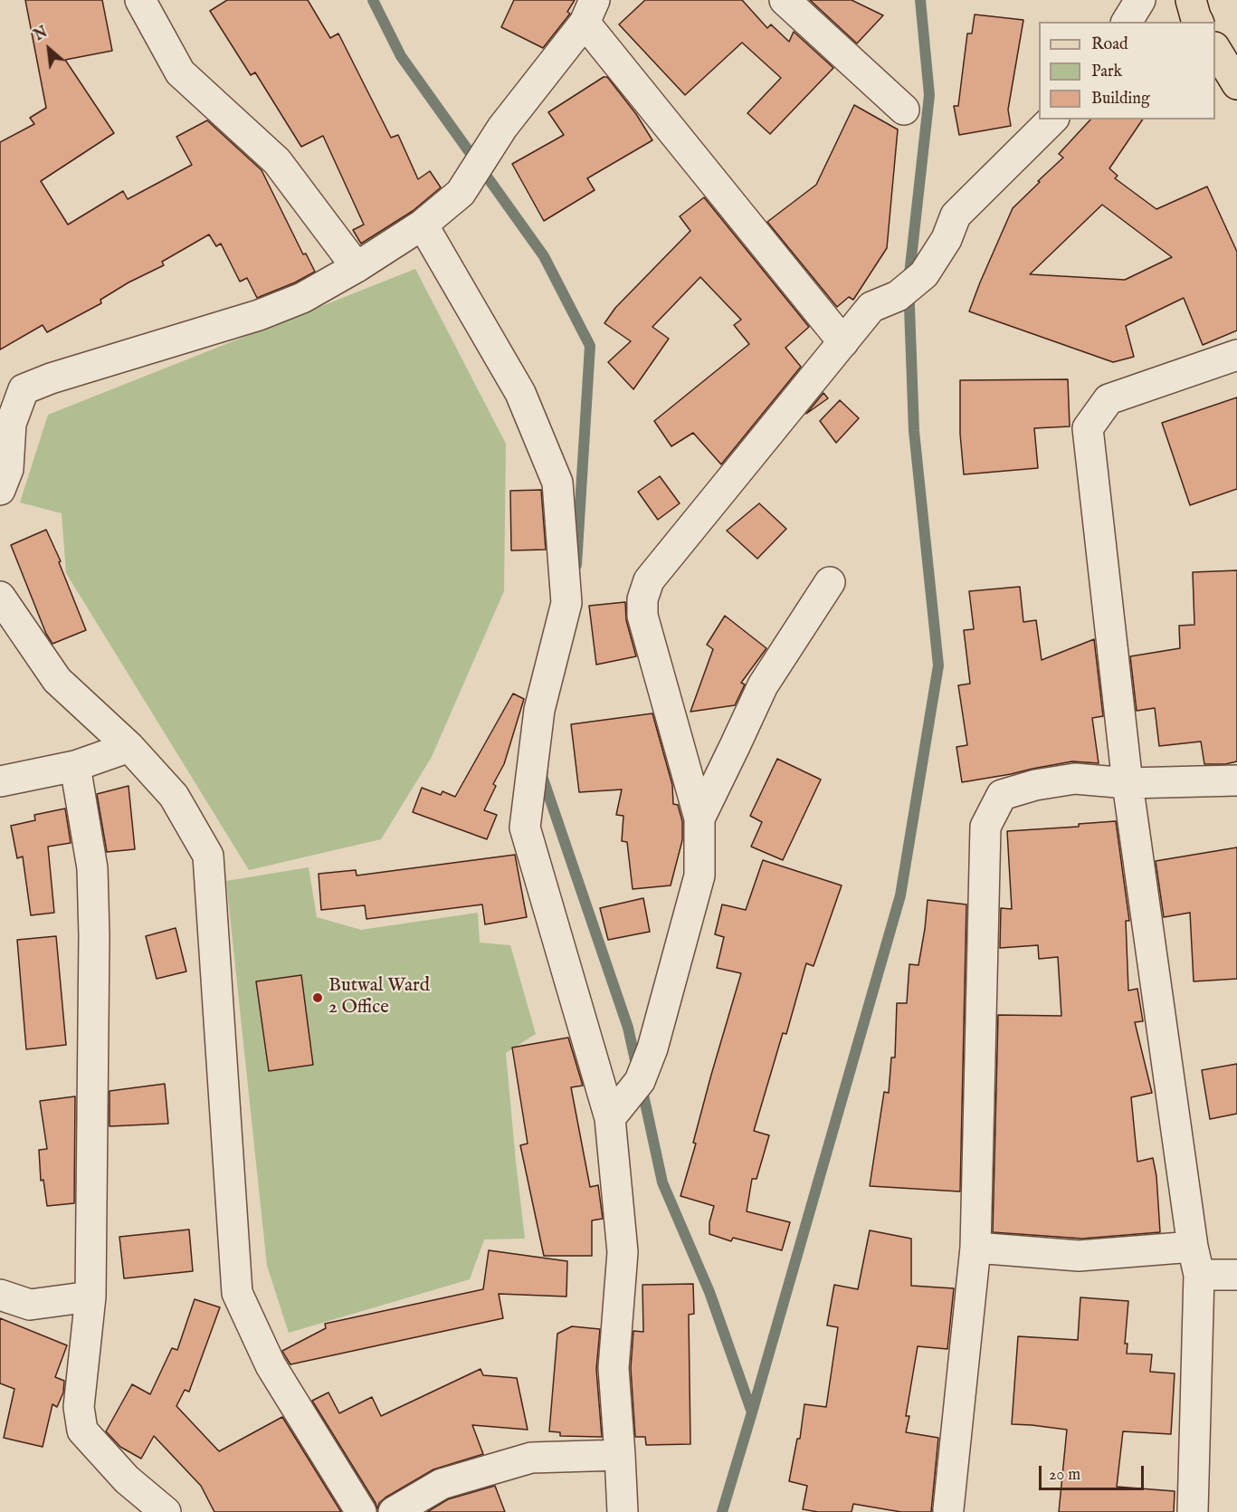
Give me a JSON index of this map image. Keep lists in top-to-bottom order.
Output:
{
  "places": ["Butwal Ward 2 Office"],
  "legend": ["Road", "Park", "Building"],
  "scale_bar": "20 m",
  "north": "top left"
}
